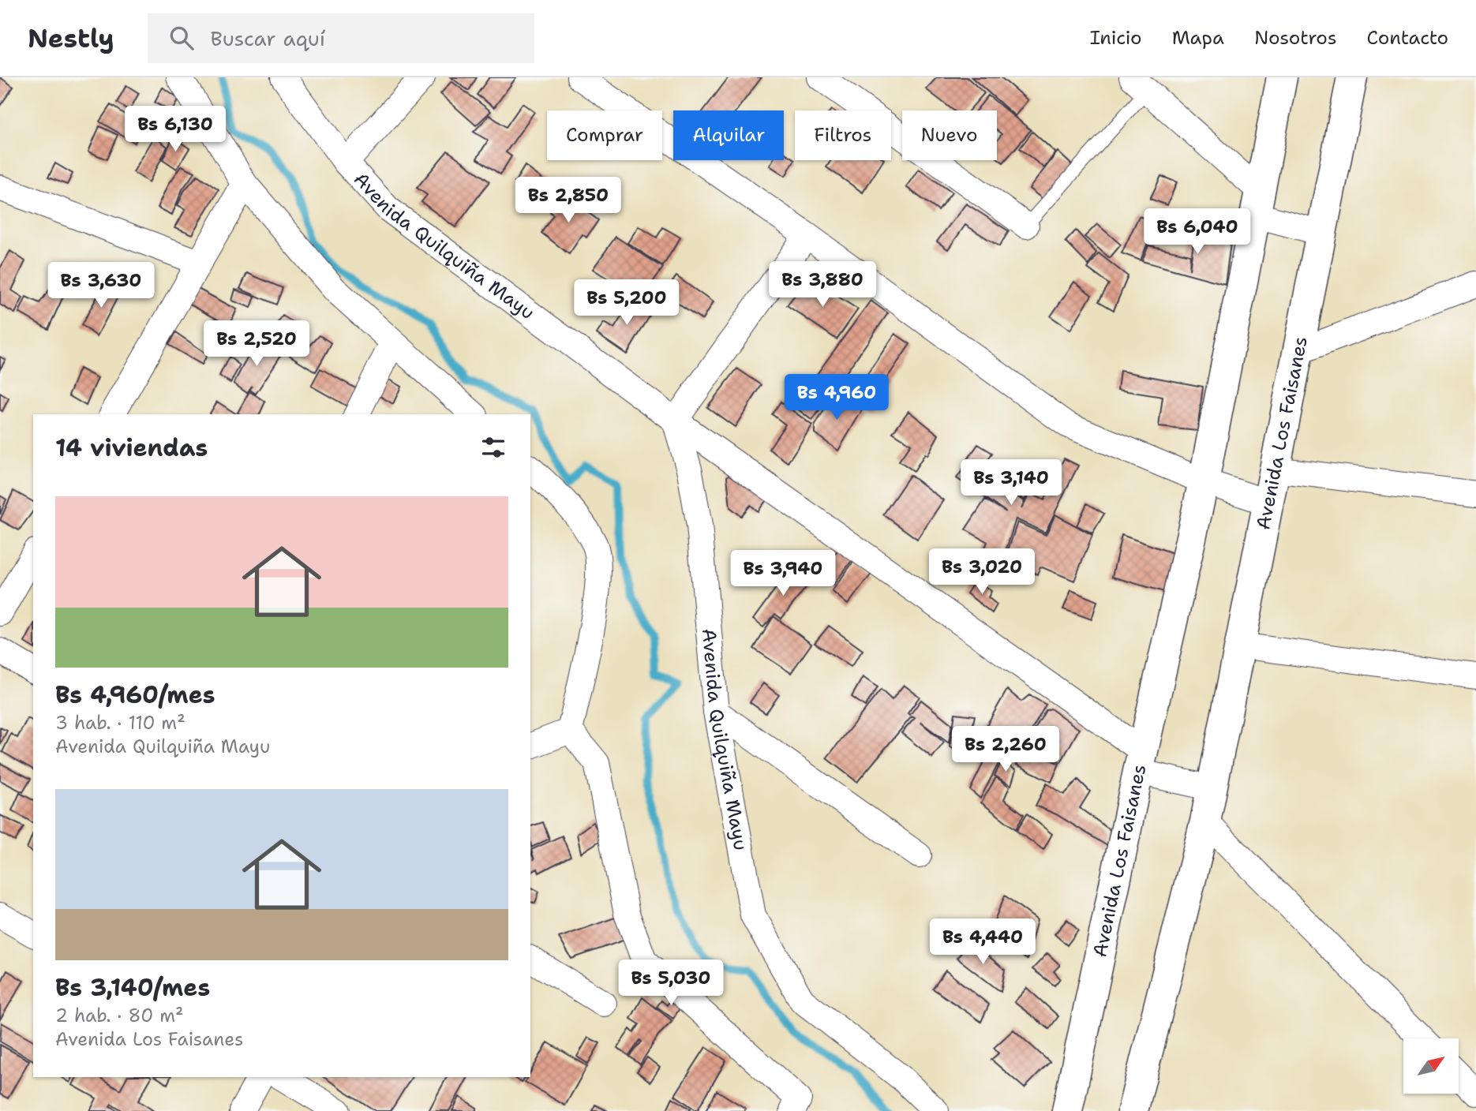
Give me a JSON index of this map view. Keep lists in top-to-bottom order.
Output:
{
  "streets": {
    "street": ["Avenida Quilquiña Mayu", "Avenida Los Faisanes"]
  },
  "north": "top right",
  "page": {
    "header": "Nestly",
    "search": "Buscar aquí",
    "nav": [
      "Inicio",
      "Mapa",
      "Nosotros",
      "Contacto"
    ],
    "price": [
      "Bs 6,130",
      "Bs 2,850",
      "Bs 6,040",
      "Bs 3,880",
      "Bs 3,630",
      "Bs 5,200",
      "Bs 2,520",
      "Bs 4,960",
      "Bs 3,140",
      "Bs 3,020",
      "Bs 3,940",
      "Bs 2,260",
      "Bs 4,440",
      "Bs 5,030"
    ],
    "chip": [
      "Comprar",
      "Alquilar",
      "Filtros",
      "Nuevo"
    ],
    "heading": "14 viviendas",
    "list": [
      {
        "name": "Bs 4,960/mes",
        "note": "3 hab. · 110 m² · Avenida Quilquiña Mayu"
      },
      {
        "name": "Bs 3,140/mes",
        "note": "2 hab. · 80 m² · Avenida Los Faisanes"
      }
    ]
  }
}
